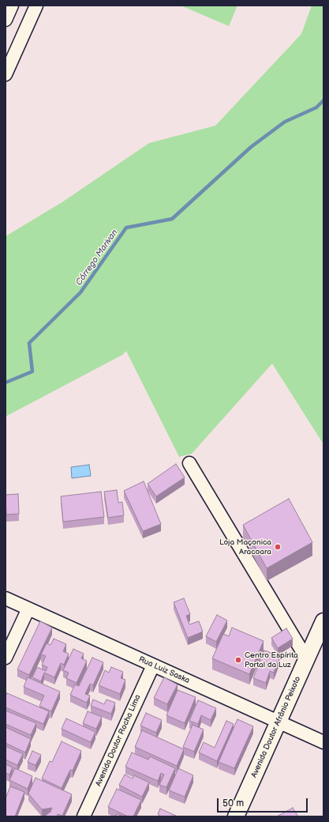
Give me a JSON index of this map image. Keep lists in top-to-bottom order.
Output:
{
  "streets": {
    "street": ["Rua Luiz Saska", "Avenida Doutor Afrânio Peixoto", "Avenida Doutor Rocha Lima"]
  },
  "crossings": [
    ["Rua Luiz Saska", "Avenida Doutor Afrânio Peixoto"],
    ["Rua Luiz Saska", "Avenida Doutor Rocha Lima"]
  ],
  "water": ["Córrego Marivan"],
  "places": ["Loja Maçonica Aracoara", "Centro Espírita Portal da Luz"],
  "scale_bar": "50 m"
}
